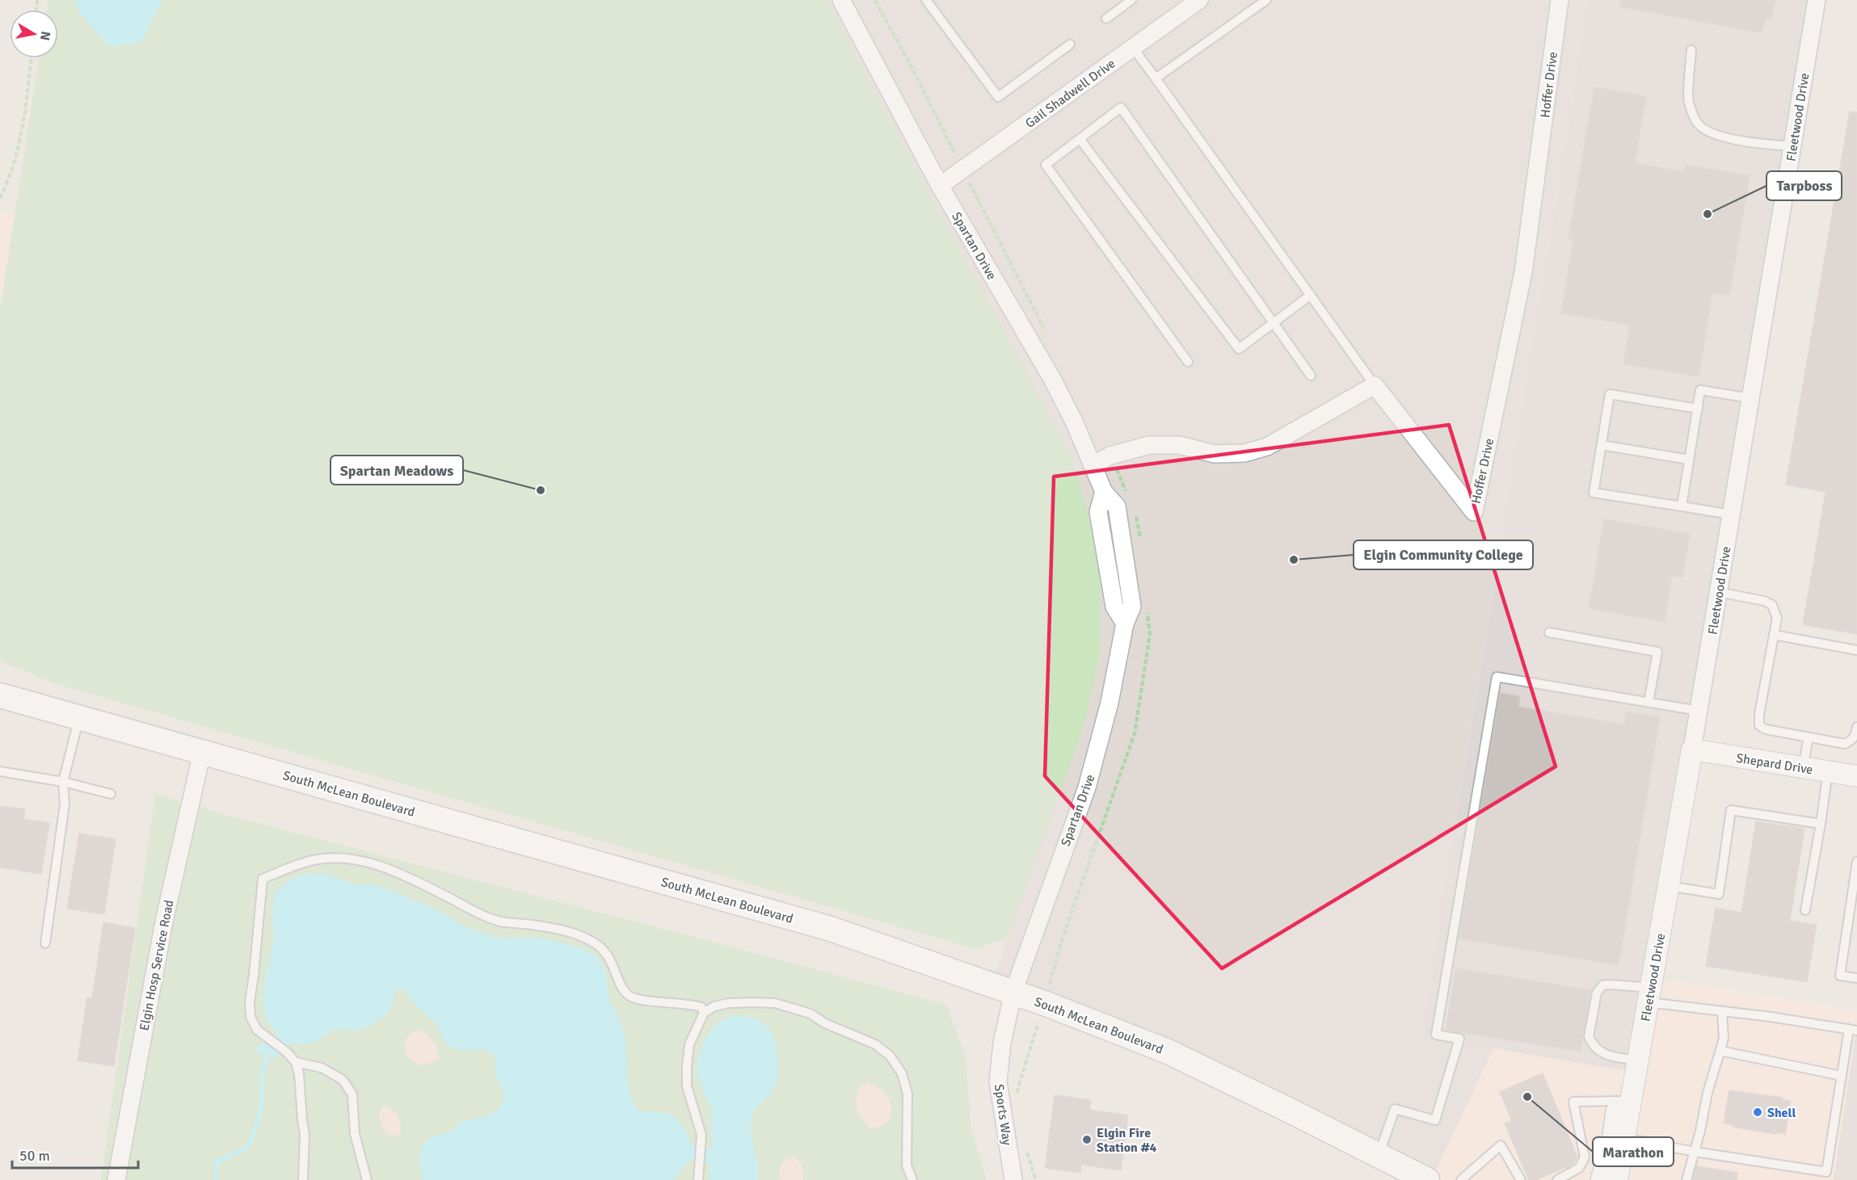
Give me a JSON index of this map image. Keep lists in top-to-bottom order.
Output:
{
  "streets": {
    "main road": ["South McLean Boulevard"],
    "street": [
      "Hoffer Drive",
      "Gail Shadwell Drive",
      "Fleetwood Drive",
      "Spartan Drive",
      "Shepard Drive",
      "Elgin Hosp Service Road",
      "Sports Way"
    ]
  },
  "crossings": [
    ["Gail Shadwell Drive", "Spartan Drive"],
    ["Fleetwood Drive", "Shepard Drive"],
    ["Spartan Drive", "South McLean Boulevard"],
    ["Spartan Drive", "Sports Way"],
    ["South McLean Boulevard", "Elgin Hosp Service Road"],
    ["South McLean Boulevard", "Sports Way"]
  ],
  "places": [
    "Tarpboss",
    "Spartan Meadows",
    "Elgin Community College",
    "Marathon",
    "Shell",
    "Elgin Fire Station #4"
  ],
  "scale_bar": "50 m",
  "north": "right"
}
